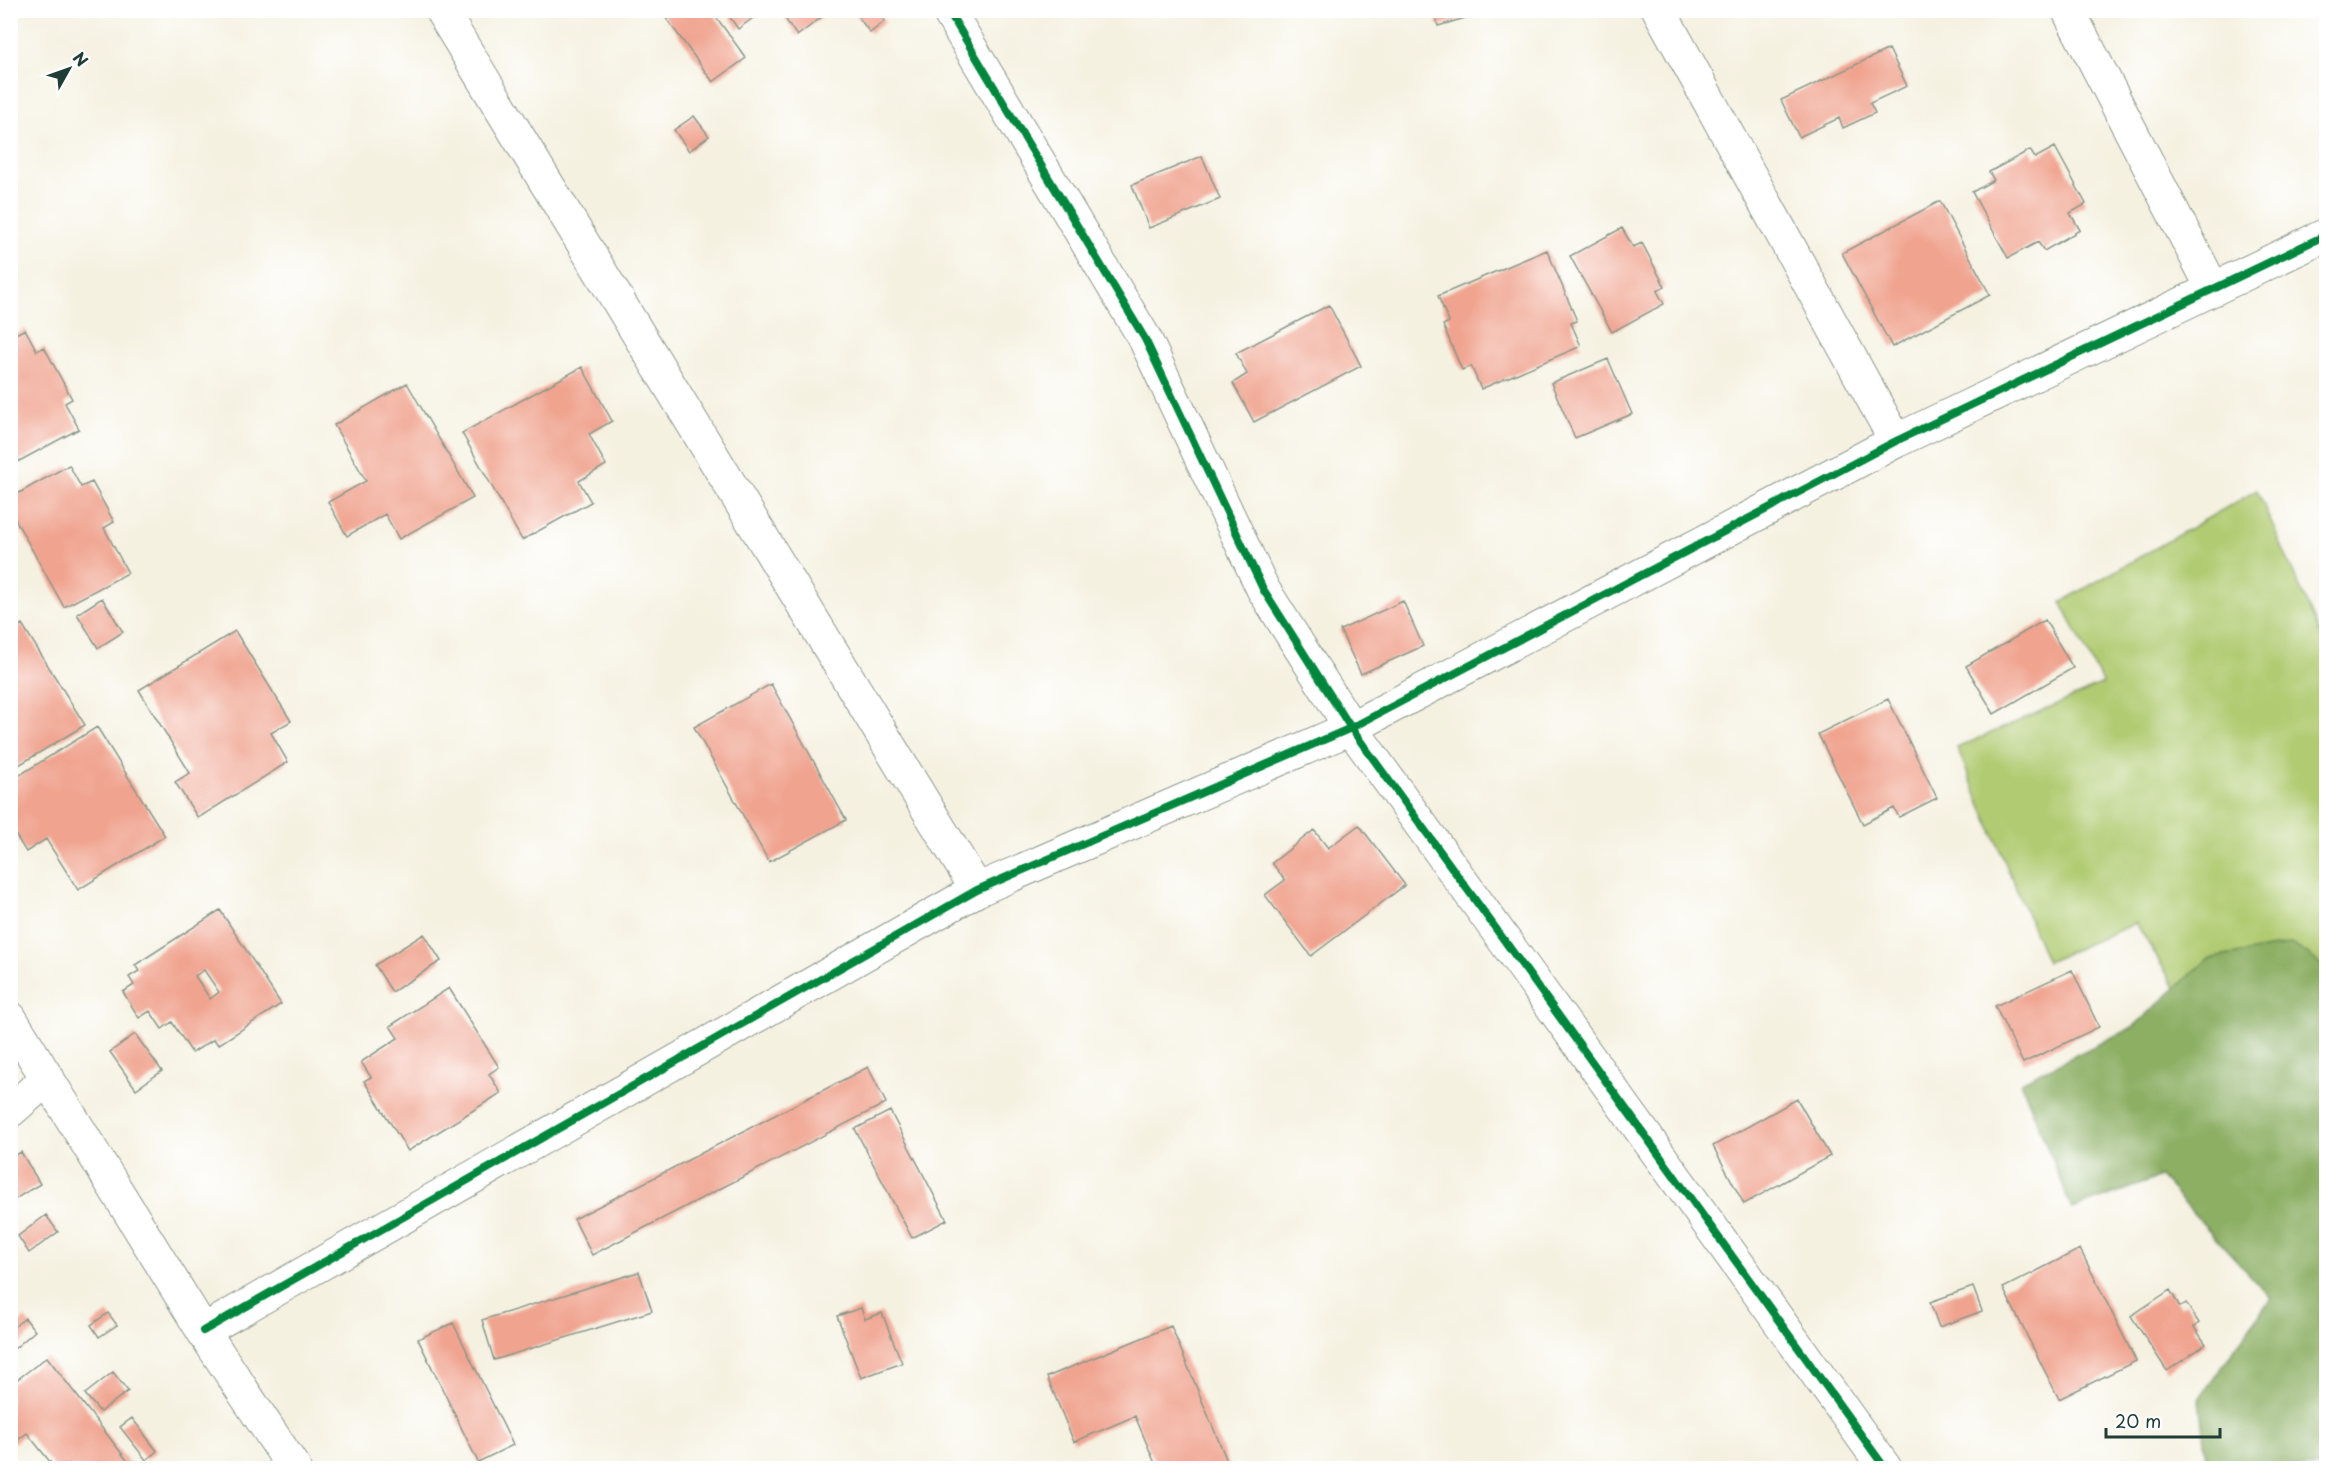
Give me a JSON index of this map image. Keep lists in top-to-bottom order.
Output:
{
  "scale_bar": "20 m",
  "north": "top right"
}
